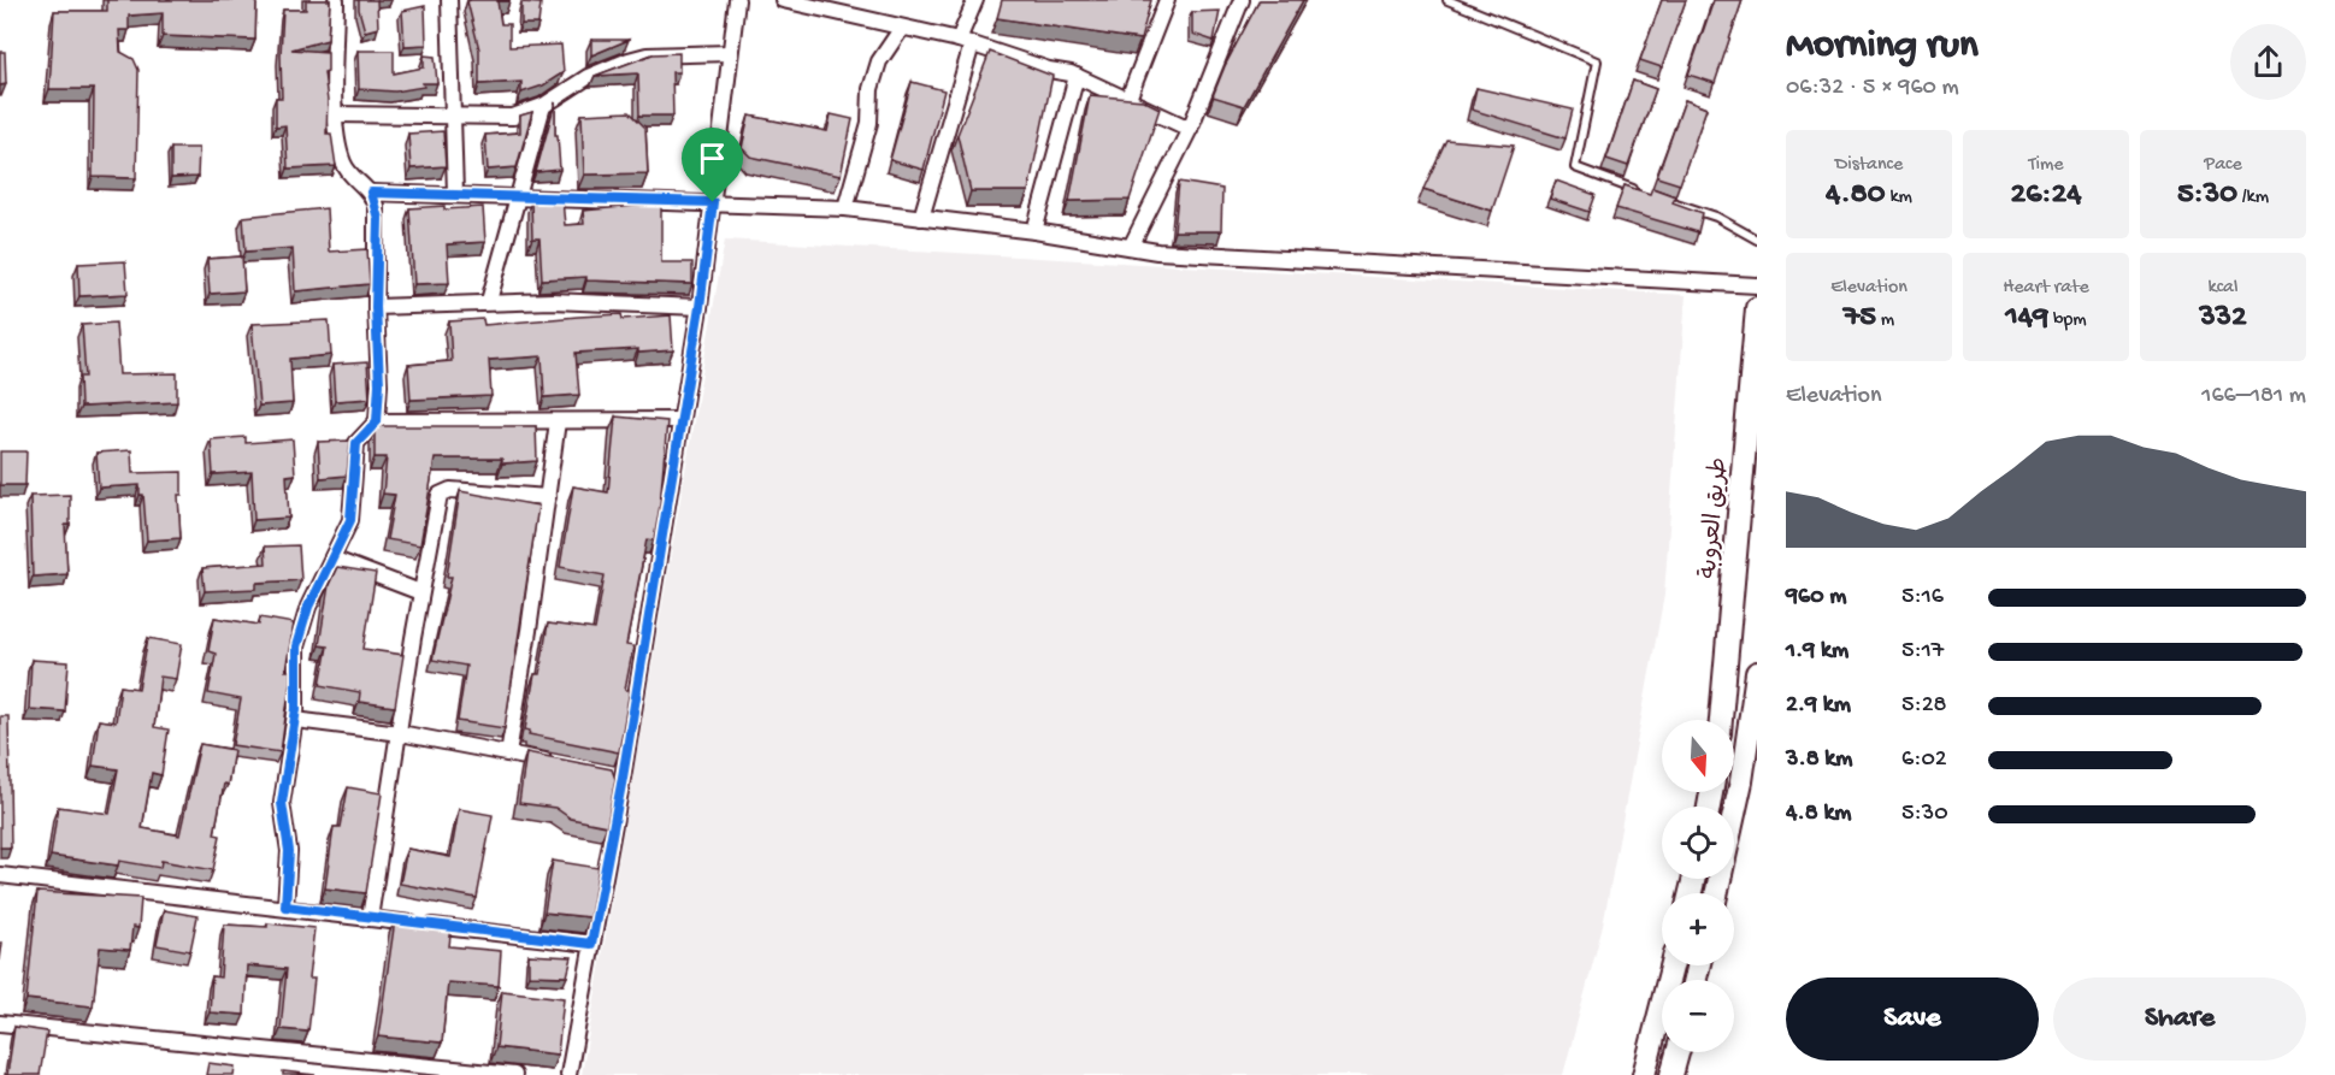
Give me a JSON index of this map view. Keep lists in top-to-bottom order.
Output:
{
  "streets": {
    "main road": ["طريق العروبة"]
  },
  "north": "bottom",
  "page": {
    "heading": ["Morning run", "06:32 · 5 × 960 m"],
    "stats": [
      ["Distance", "4.80 km"],
      ["Time", "26:24"],
      ["Pace", "5:30 /km"],
      ["Elevation", "75 m"],
      ["Heart rate", "149 bpm"],
      ["kcal", "332"]
    ],
    "chart": ["Elevation", "166–181 m"],
    "list": [
      {
        "name": "960 m",
        "note": "5:16"
      },
      {
        "name": "1.9 km",
        "note": "5:17"
      },
      {
        "name": "2.9 km",
        "note": "5:28"
      },
      {
        "name": "3.8 km",
        "note": "6:02"
      },
      {
        "name": "4.8 km",
        "note": "5:30"
      }
    ],
    "map_buttons": ["+", "−"],
    "buttons": ["Save", "Share"]
  }
}
